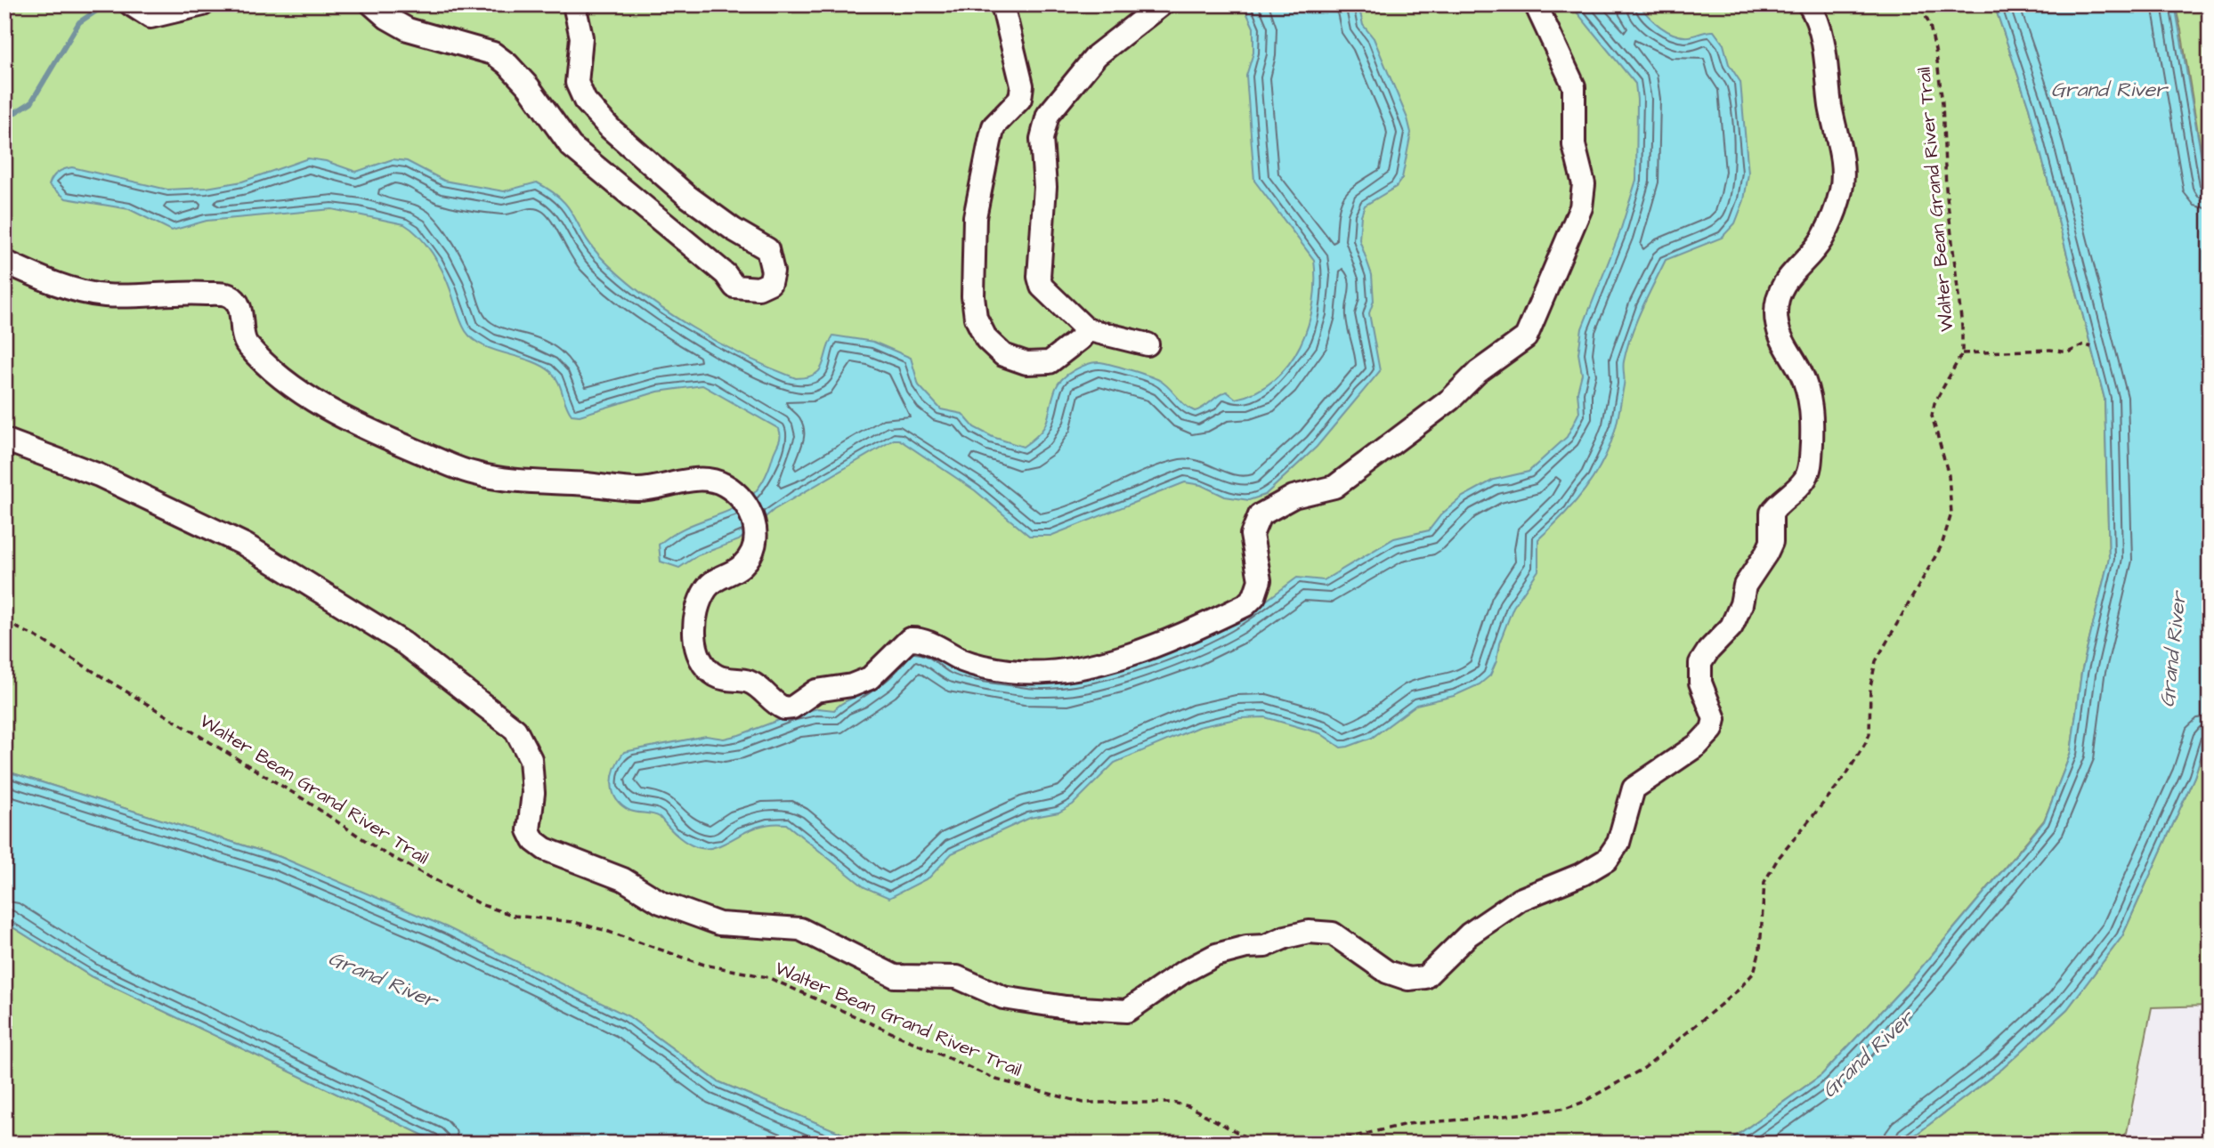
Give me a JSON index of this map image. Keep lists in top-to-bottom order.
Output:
{
  "streets": {
    "path": ["Walter Bean Grand River Trail"]
  },
  "water": ["Grand River"]
}
